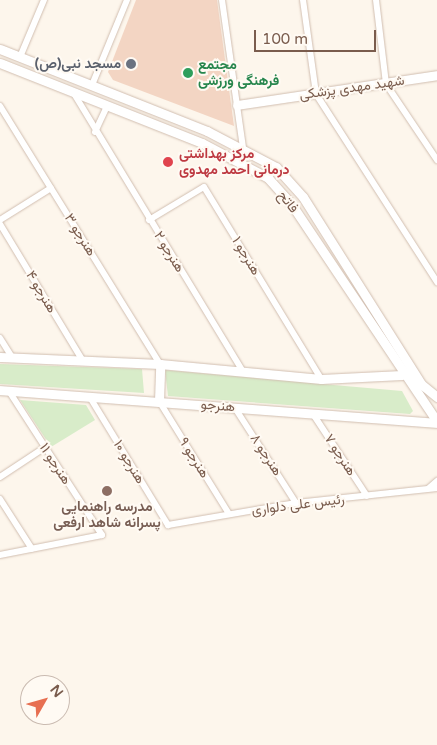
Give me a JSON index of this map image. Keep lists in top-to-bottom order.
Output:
{
  "streets": {
    "main road": ["شهید مهدی پزشکی", "فاتح", "هنرجو"],
    "street": [
      "هنرجو ۳",
      "هنرجو ۲",
      "هنرجو ۱",
      "هنرجو ۴",
      "هنرجو ۸",
      "هنرجو ۷",
      "هنرجو ۹",
      "هنرجو ۱۰",
      "هنرجو ۱۱",
      "رئیس علی دلواری"
    ]
  },
  "crossings": [
    ["فاتح", "هنرجو ۲"],
    ["فاتح", "هنرجو"],
    ["هنرجو ۲", "هنرجو ۱"],
    ["هنرجو", "هنرجو ۸"],
    ["هنرجو", "هنرجو ۷"],
    ["هنرجو", "هنرجو ۹"],
    ["هنرجو", "هنرجو ۱۰"],
    ["هنرجو", "هنرجو ۱۱"],
    ["هنرجو ۸", "رئیس علی دلواری"],
    ["هنرجو ۷", "رئیس علی دلواری"],
    ["هنرجو ۹", "رئیس علی دلواری"],
    ["هنرجو ۱۰", "رئیس علی دلواری"]
  ],
  "places": [
    "مسجد نبی(ص)",
    "مجتمع فرهنگی ورزشی",
    "مرکز بهداشتی درمانی احمد مهدوی",
    "مدرسه راهنمایی پسرانه شاهد ارفعی"
  ],
  "scale_bar": "100 m",
  "north": "top right"
}
